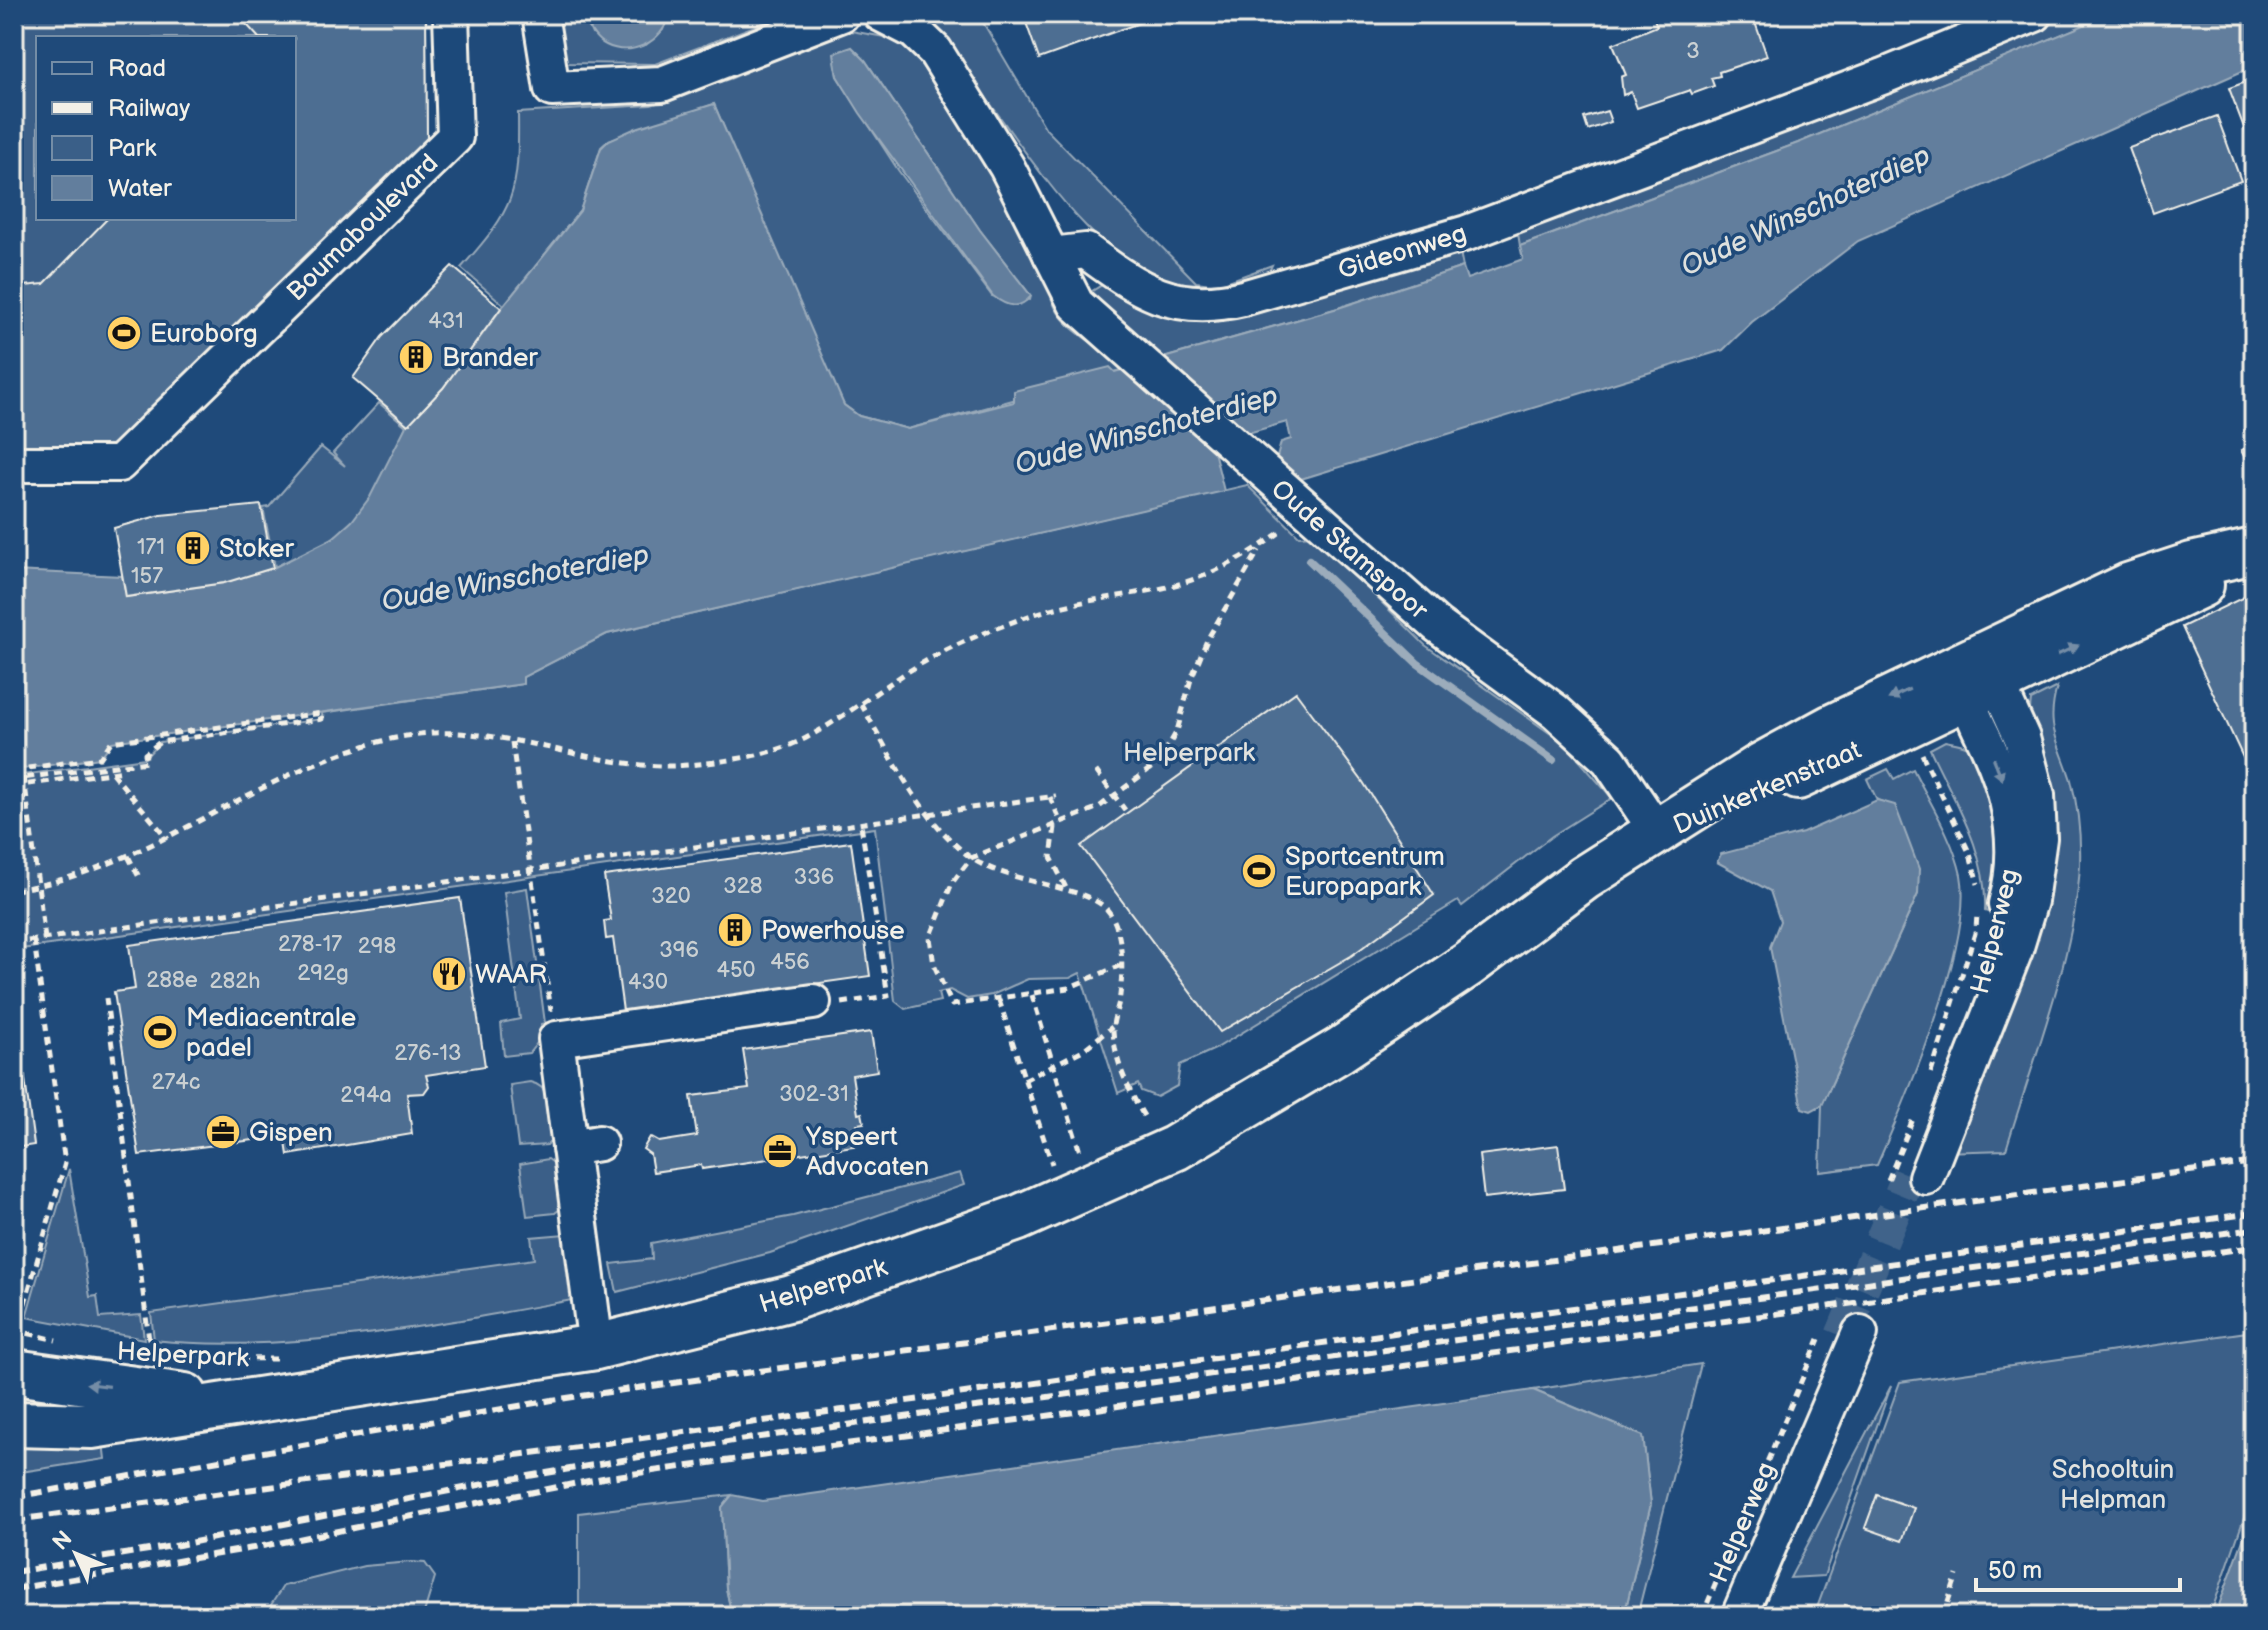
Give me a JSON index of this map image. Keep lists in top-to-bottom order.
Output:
{
  "streets": {
    "main road": ["Duinkerkenstraat", "Helperpark"],
    "street": [
      "Boumaboulevard",
      "Gideonweg",
      "Oude Stamspoor",
      "Helperweg"
    ]
  },
  "crossings": [
    ["Gideonweg", "Oude Stamspoor"],
    ["Oude Stamspoor", "Duinkerkenstraat"],
    ["Oude Stamspoor", "Helperpark"],
    ["Duinkerkenstraat", "Helperweg"],
    ["Duinkerkenstraat", "Helperpark"]
  ],
  "water": ["Oude Winschoterdiep"],
  "parks": ["Helperpark", "Schooltuin Helpman"],
  "places": {
    "sports": ["Euroborg", "Sportcentrum Europapark", "Mediacentrale padel"],
    "building": ["Brander", "Stoker", "Powerhouse"],
    "restaurant": ["WAAR"],
    "office": ["Gispen", "Yspeert Advocaten"]
  },
  "house_numbers": [
    "3",
    "431",
    "171",
    "157",
    "336",
    "328",
    "320",
    "278-17",
    "298",
    "396",
    "456",
    "450",
    "292g",
    "288e",
    "282h",
    "430",
    "276-13",
    "274c",
    "302-31",
    "294a"
  ],
  "legend": [
    "Road",
    "Railway",
    "Park",
    "Water"
  ],
  "scale_bar": "50 m",
  "north": "top left"
}
